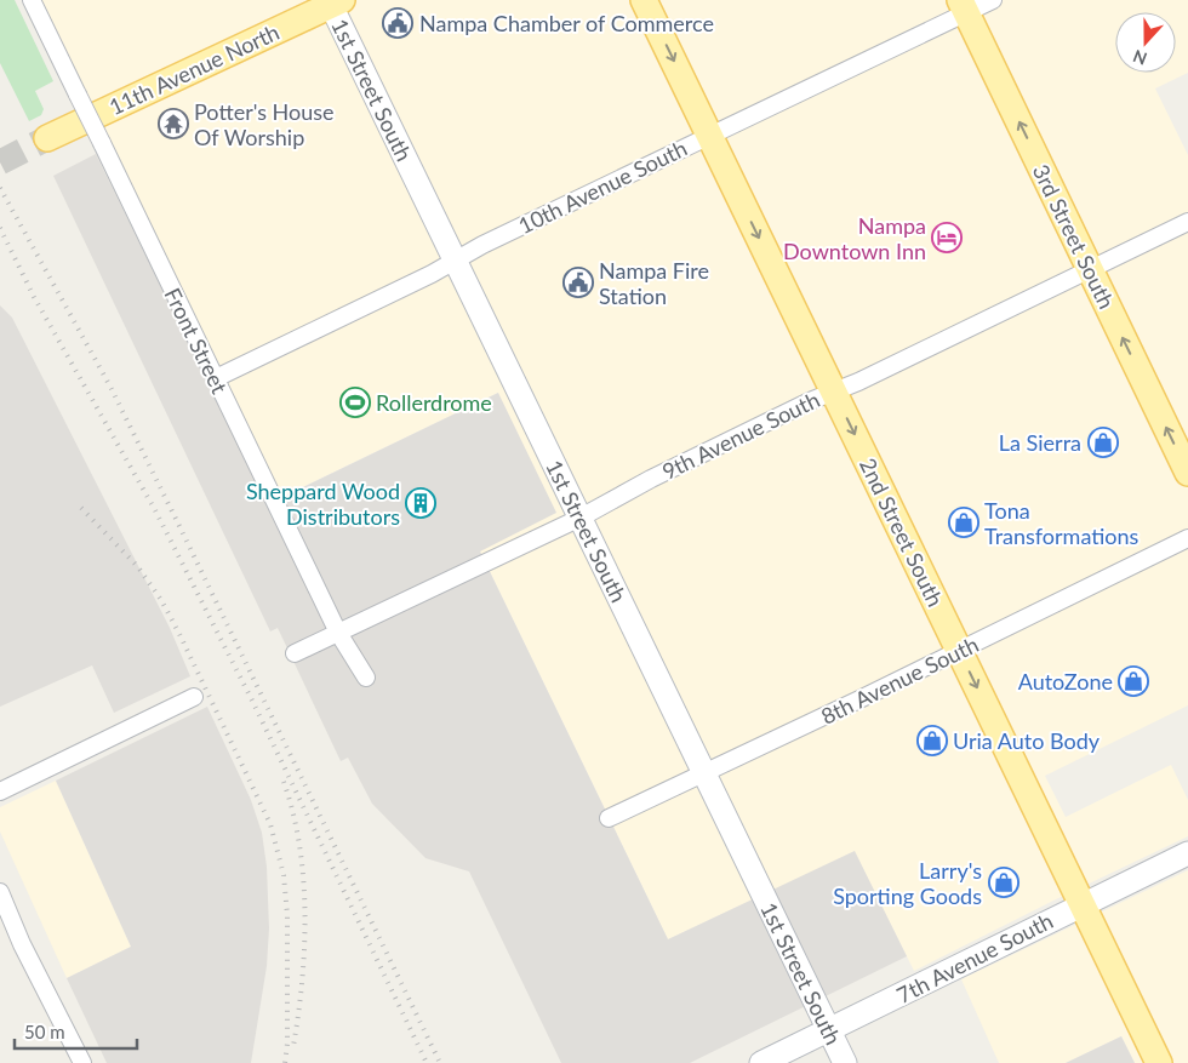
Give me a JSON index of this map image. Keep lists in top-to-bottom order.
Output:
{
  "streets": {
    "main road": ["11th Avenue North", "3rd Street South", "2nd Street South"],
    "street": [
      "1st Street South",
      "10th Avenue South",
      "Front Street",
      "9th Avenue South",
      "8th Avenue South",
      "7th Avenue South"
    ]
  },
  "crossings": [
    ["11th Avenue North", "1st Street South"],
    ["1st Street South", "10th Avenue South"],
    ["1st Street South", "9th Avenue South"],
    ["1st Street South", "8th Avenue South"],
    ["1st Street South", "7th Avenue South"],
    ["10th Avenue South", "3rd Street South"],
    ["10th Avenue South", "Front Street"],
    ["10th Avenue South", "2nd Street South"],
    ["3rd Street South", "9th Avenue South"],
    ["Front Street", "9th Avenue South"],
    ["9th Avenue South", "2nd Street South"],
    ["2nd Street South", "8th Avenue South"],
    ["2nd Street South", "7th Avenue South"]
  ],
  "one_way": ["3rd Street South", "2nd Street South"],
  "places": {
    "public building": ["Nampa Chamber of Commerce", "Nampa Fire Station"],
    "temple": ["Potter's House Of Worship"],
    "hotel": ["Nampa Downtown Inn"],
    "sports": ["Rollerdrome"],
    "shop": [
      "La Sierra",
      "Tona Transformations",
      "AutoZone",
      "Uria Auto Body",
      "Larry's Sporting Goods"
    ],
    "building": ["Sheppard Wood Distributors"]
  },
  "scale_bar": "50 m",
  "north": "bottom"
}
